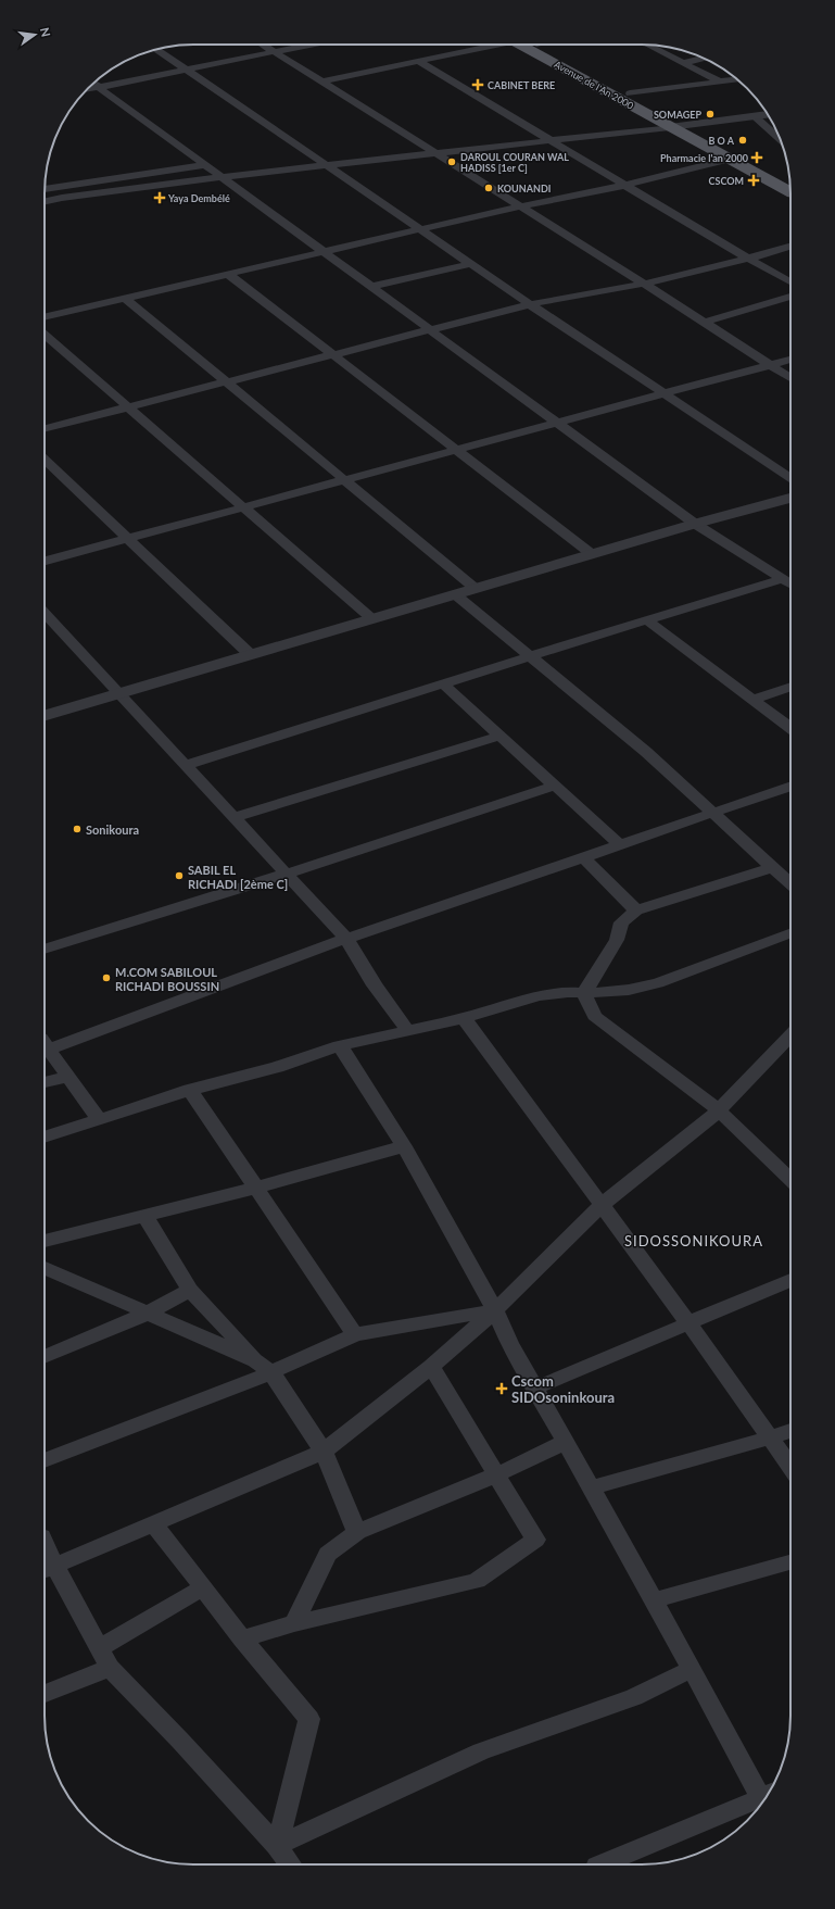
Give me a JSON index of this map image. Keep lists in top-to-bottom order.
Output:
{
  "streets": {
    "main road": ["Avenue de l'An 2000"]
  },
  "districts": ["SIDOSSONIKOURA"],
  "places": {
    "health": [
      "CABINET BERE",
      "Pharmacie l'an 2000",
      "CSCOM",
      "Yaya Dembélé",
      "Cscom SIDOsoninkoura"
    ],
    "other": [
      "SOMAGEP",
      "B O A",
      "DAROUL COURAN WAL HADISS [1er C]",
      "KOUNANDI",
      "Sonikoura",
      "SABIL EL RICHADI [2ème C]",
      "M.COM SABILOUL RICHADI BOUSSIN"
    ]
  },
  "north": "right"
}
